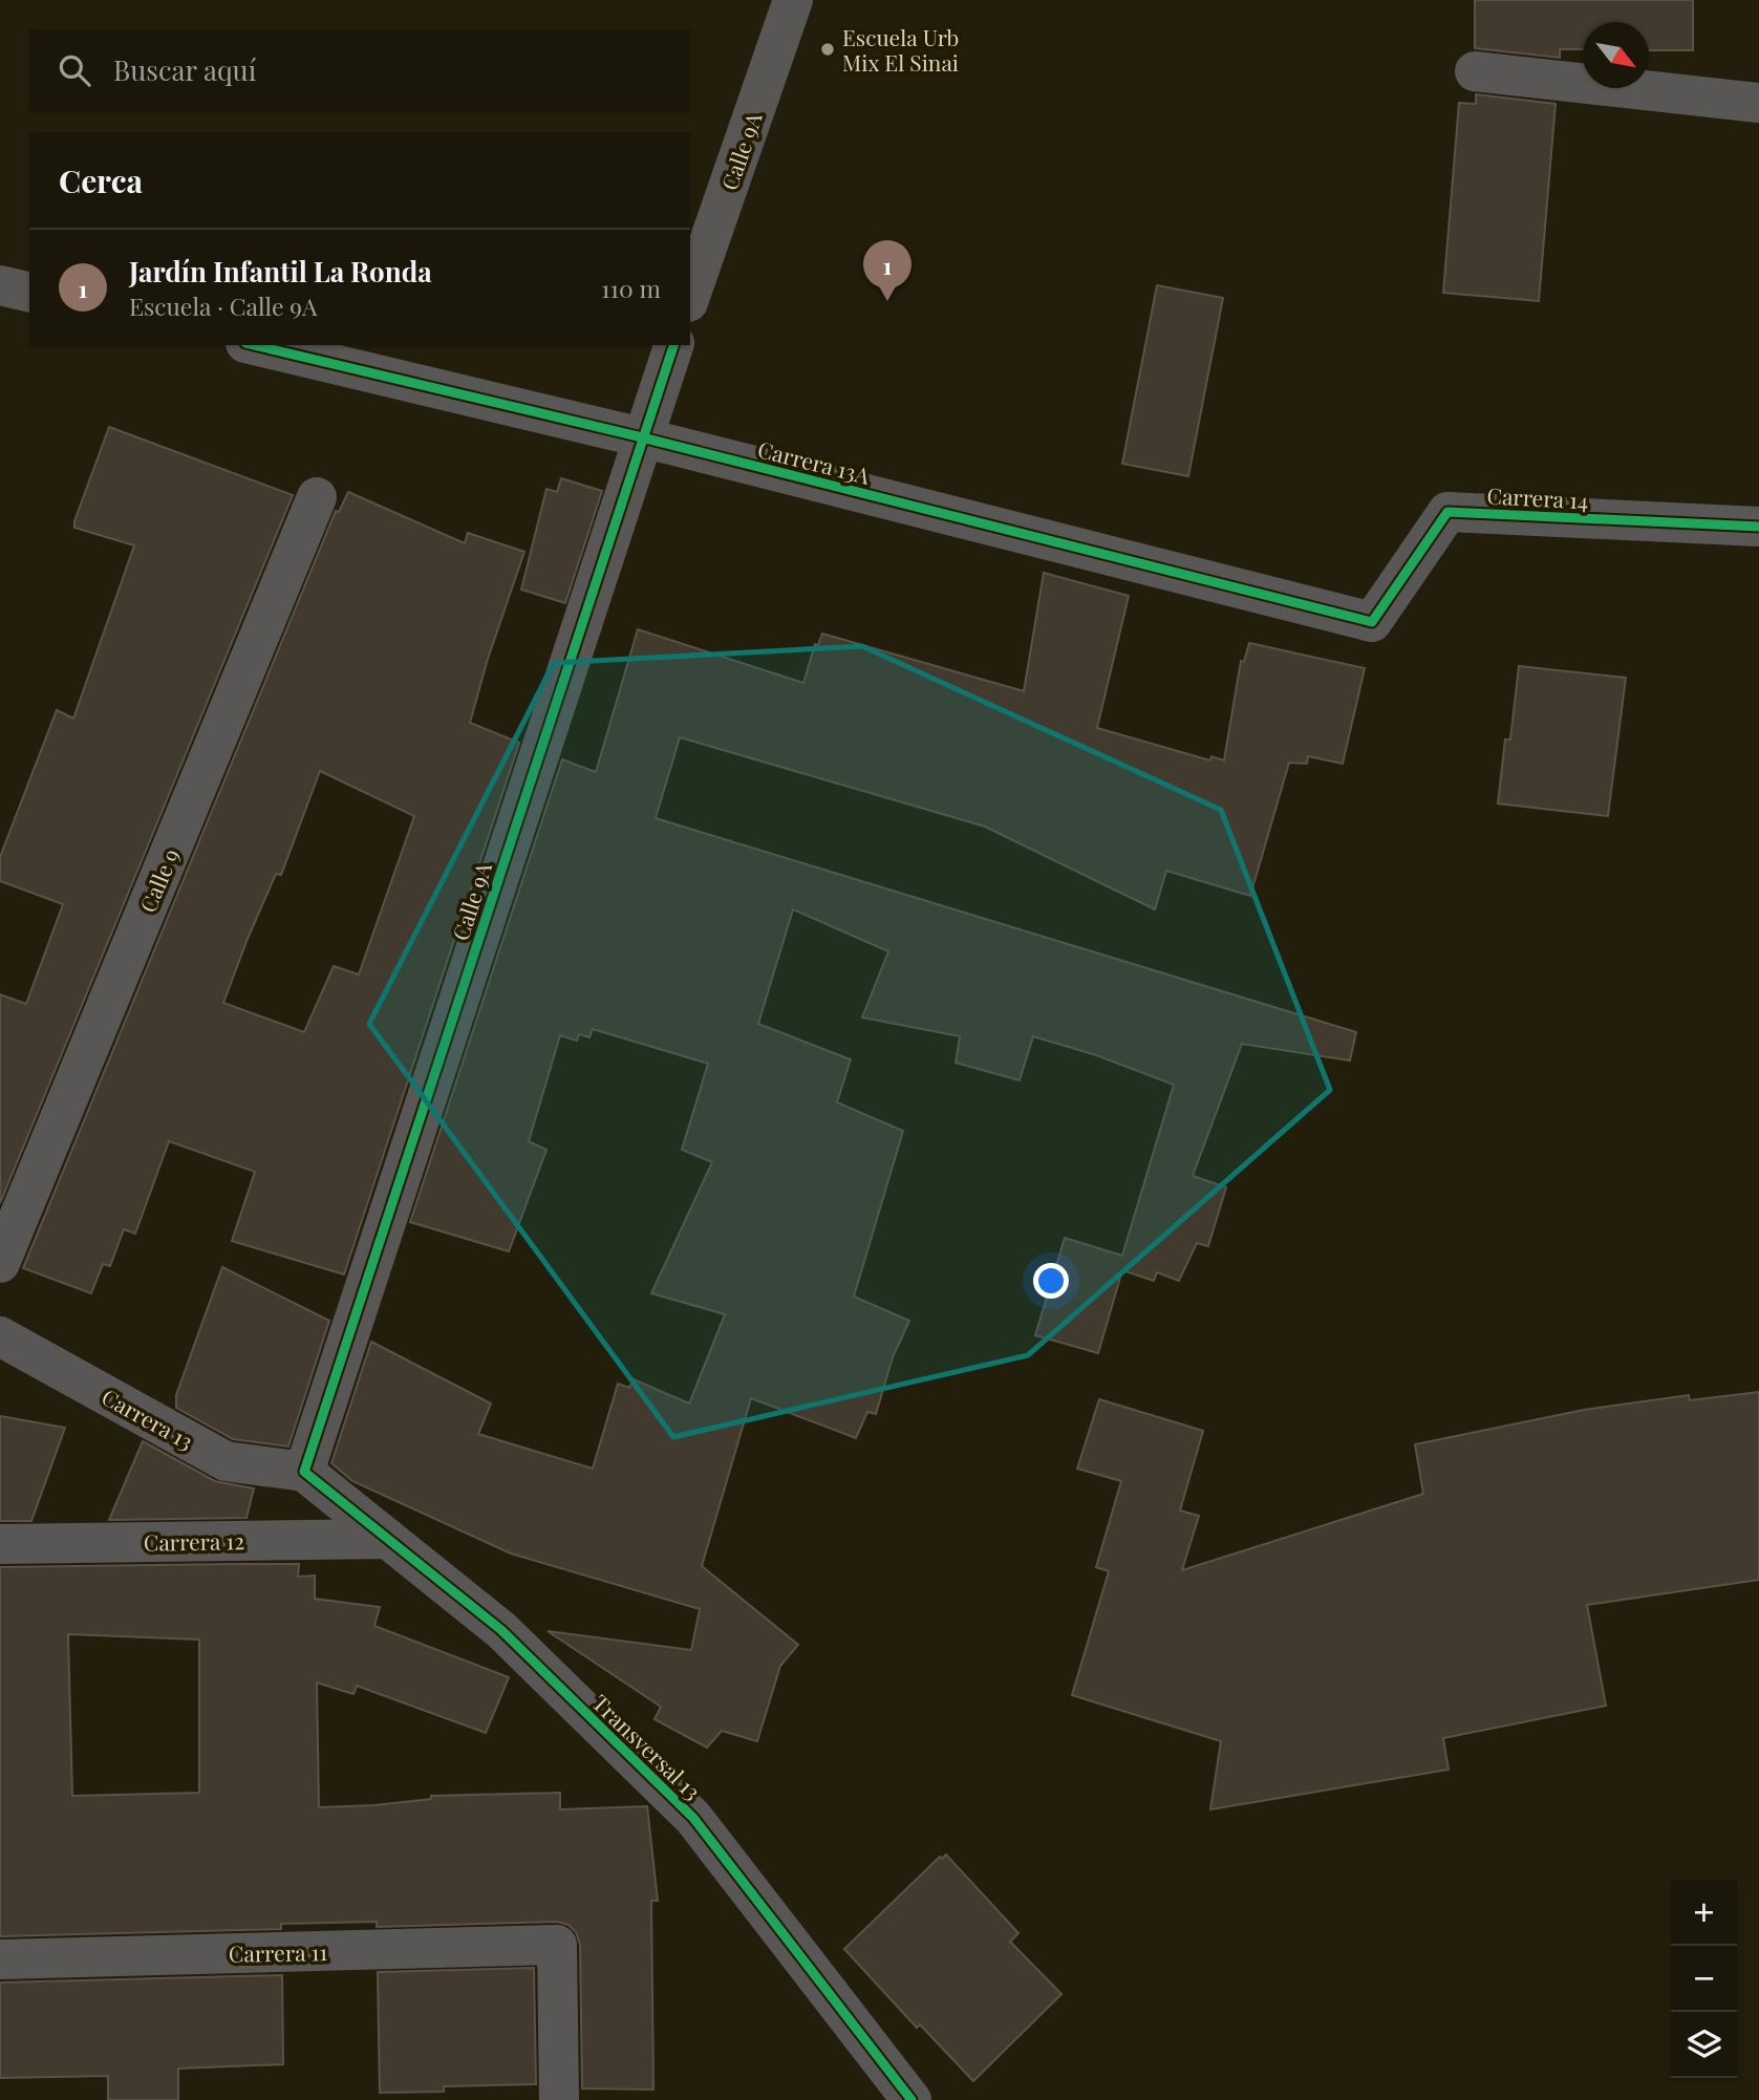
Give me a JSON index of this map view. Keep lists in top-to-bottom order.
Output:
{
  "streets": {
    "street": [
      "Calle 9A",
      "Carrera 13A",
      "Carrera 14",
      "Calle 9",
      "Carrera 13",
      "Carrera 12",
      "Transversal 13",
      "Carrera 11"
    ]
  },
  "crossings": [
    ["Calle 9A", "Carrera 13A"],
    ["Calle 9A", "Carrera 13"],
    ["Calle 9A", "Transversal 13"],
    ["Carrera 13A", "Carrera 14"],
    ["Carrera 13", "Transversal 13"],
    ["Carrera 12", "Transversal 13"]
  ],
  "places": ["Escuela Urb Mix El Sinai"],
  "north": "bottom right",
  "page": {
    "search": "Buscar aquí",
    "heading": "Cerca",
    "list": [
      {
        "mark": "1",
        "name": "Jardín Infantil La Ronda",
        "note": "Escuela · Calle 9A",
        "value": "110 m"
      }
    ],
    "pins": "1",
    "map_buttons": ["+", "−"]
  }
}
